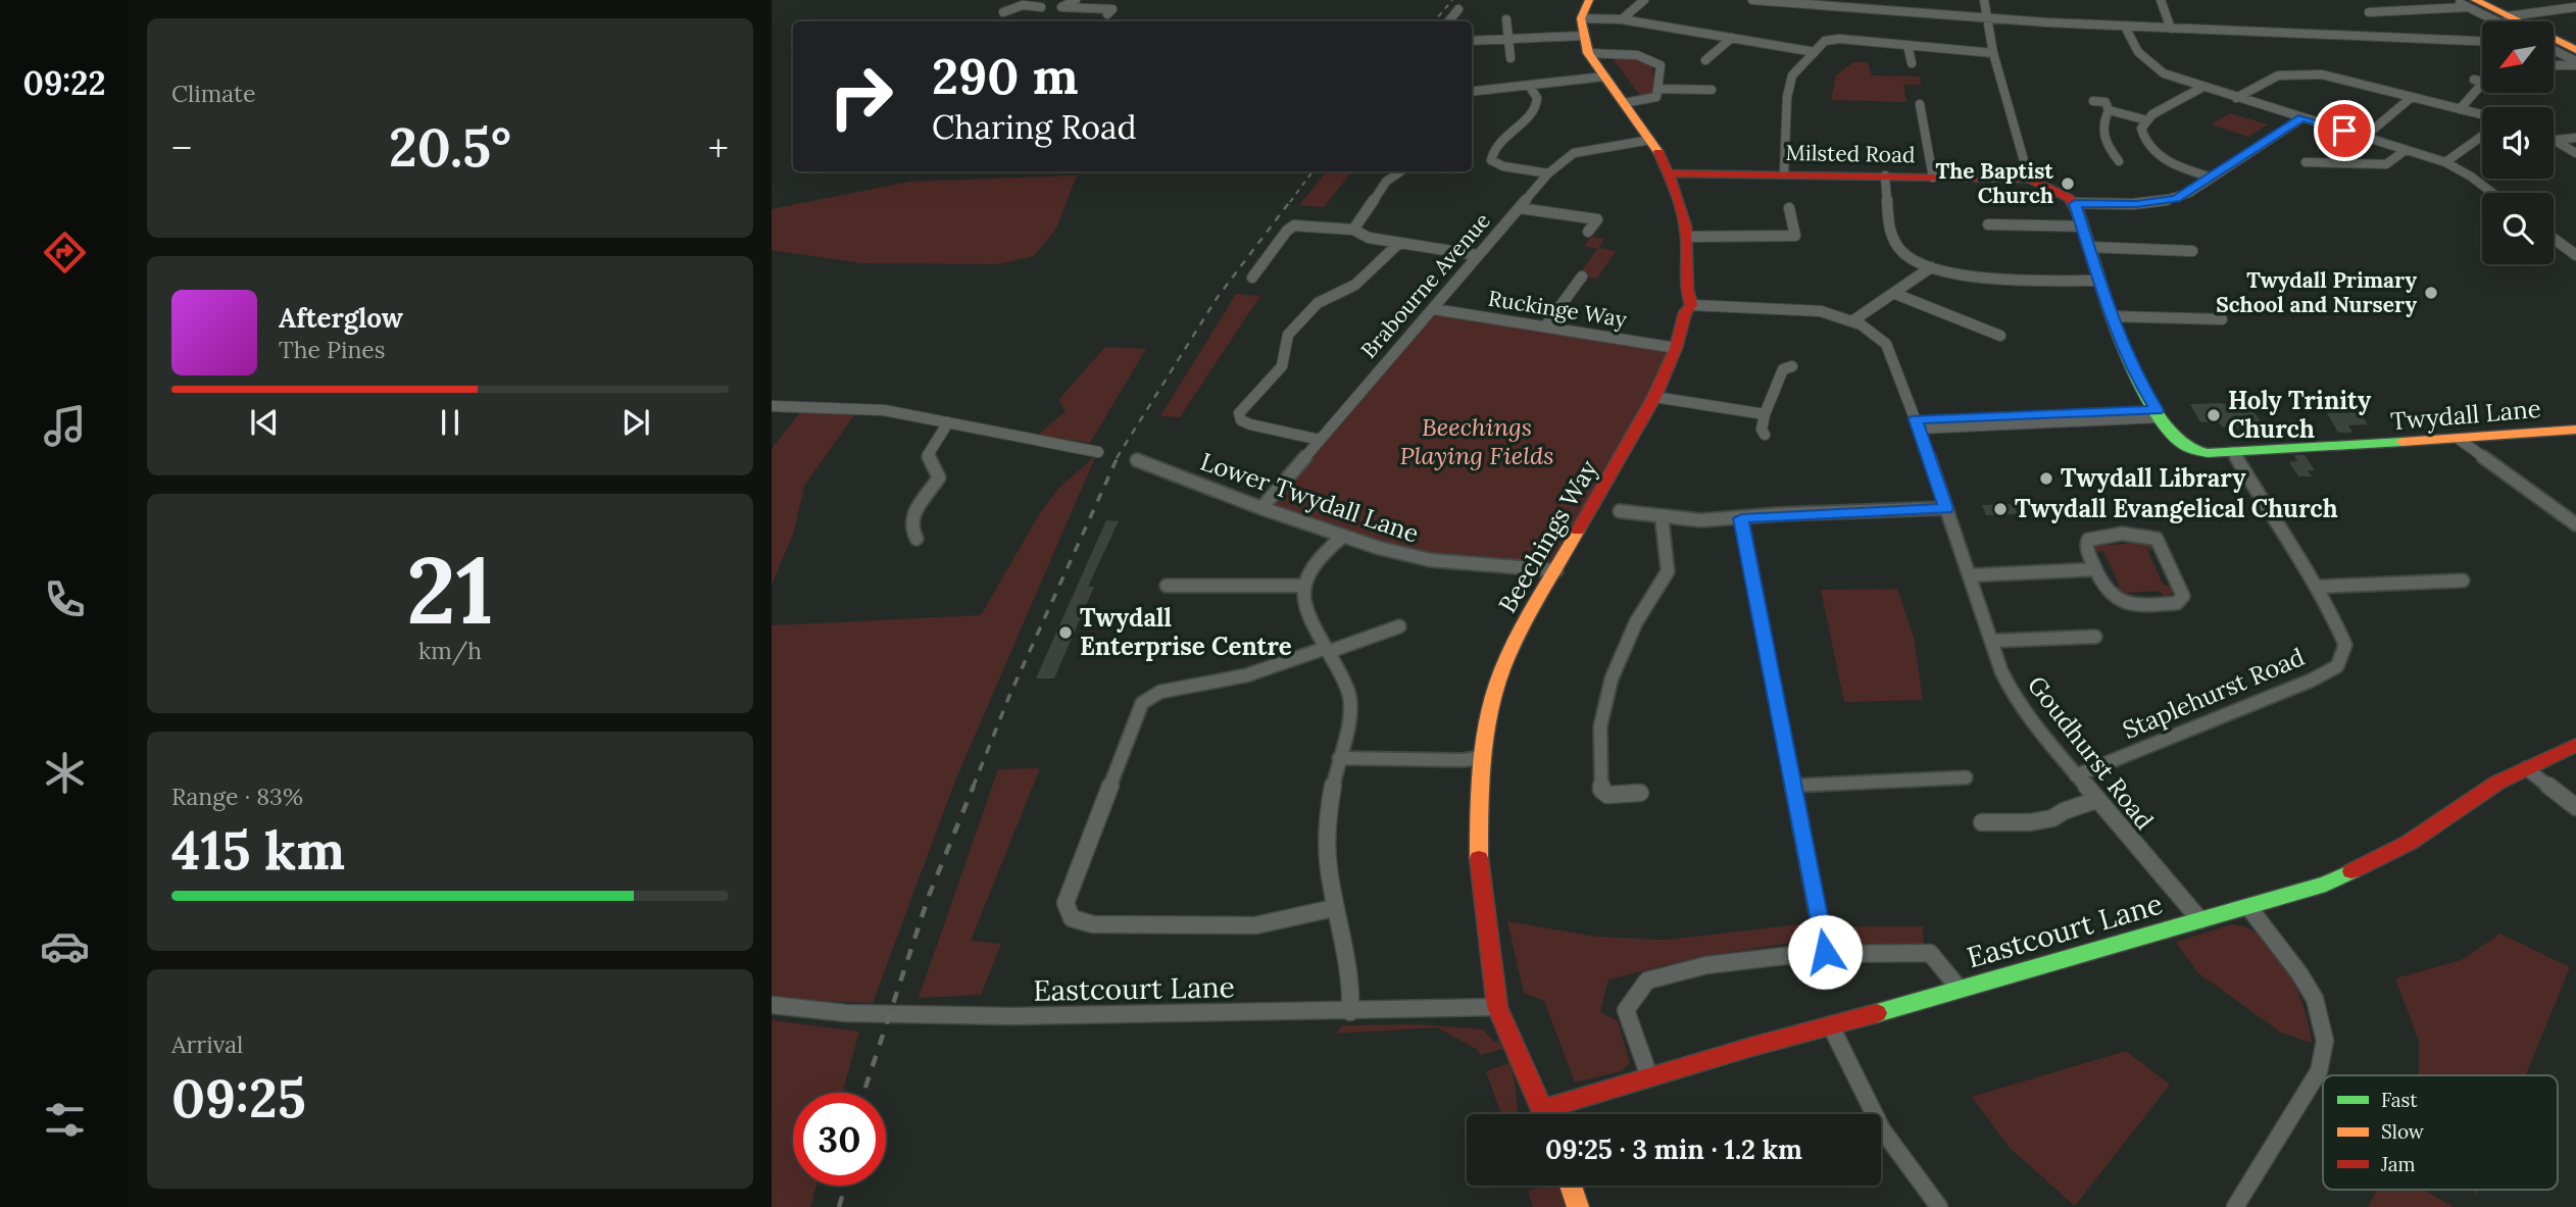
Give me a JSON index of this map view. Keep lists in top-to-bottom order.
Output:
{
  "streets": {
    "street": [
      "Milsted Road",
      "Brabourne Avenue",
      "Ruckinge Way",
      "Twydall Lane",
      "Lower Twydall Lane",
      "Beechings Way",
      "Staplehurst Road",
      "Goudhurst Road",
      "Eastcourt Lane"
    ]
  },
  "crossings": [
    ["Milsted Road", "Beechings Way"],
    ["Brabourne Avenue", "Ruckinge Way"],
    ["Brabourne Avenue", "Lower Twydall Lane"],
    ["Brabourne Avenue", "Beechings Way"],
    ["Ruckinge Way", "Beechings Way"],
    ["Twydall Lane", "Staplehurst Road"],
    ["Lower Twydall Lane", "Beechings Way"],
    ["Beechings Way", "Goudhurst Road"],
    ["Beechings Way", "Eastcourt Lane"],
    ["Staplehurst Road", "Goudhurst Road"],
    ["Goudhurst Road", "Eastcourt Lane"]
  ],
  "parks": ["Beechings Playing Fields"],
  "places": [
    "The Baptist Church",
    "Twydall Primary School and Nursery",
    "Holy Trinity Church",
    "Twydall Library",
    "Twydall Evangelical Church",
    "Twydall Enterprise Centre"
  ],
  "legend": ["Fast", "Slow", "Jam"],
  "north": "bottom left",
  "page": {
    "tabs": "09:22",
    "tile": [
      "Climate",
      ["21", "km/h"],
      ["Range · 83%", "415 km"],
      ["Arrival", "09:25"]
    ],
    "turn": ["290 m", "Charing Road"],
    "heat": ["−", "20.5°", "+"],
    "song": ["Afterglow", "The Pines"],
    "limit": "30",
    "trip": "09:25 · 3 min · 1.2 km"
  }
}
